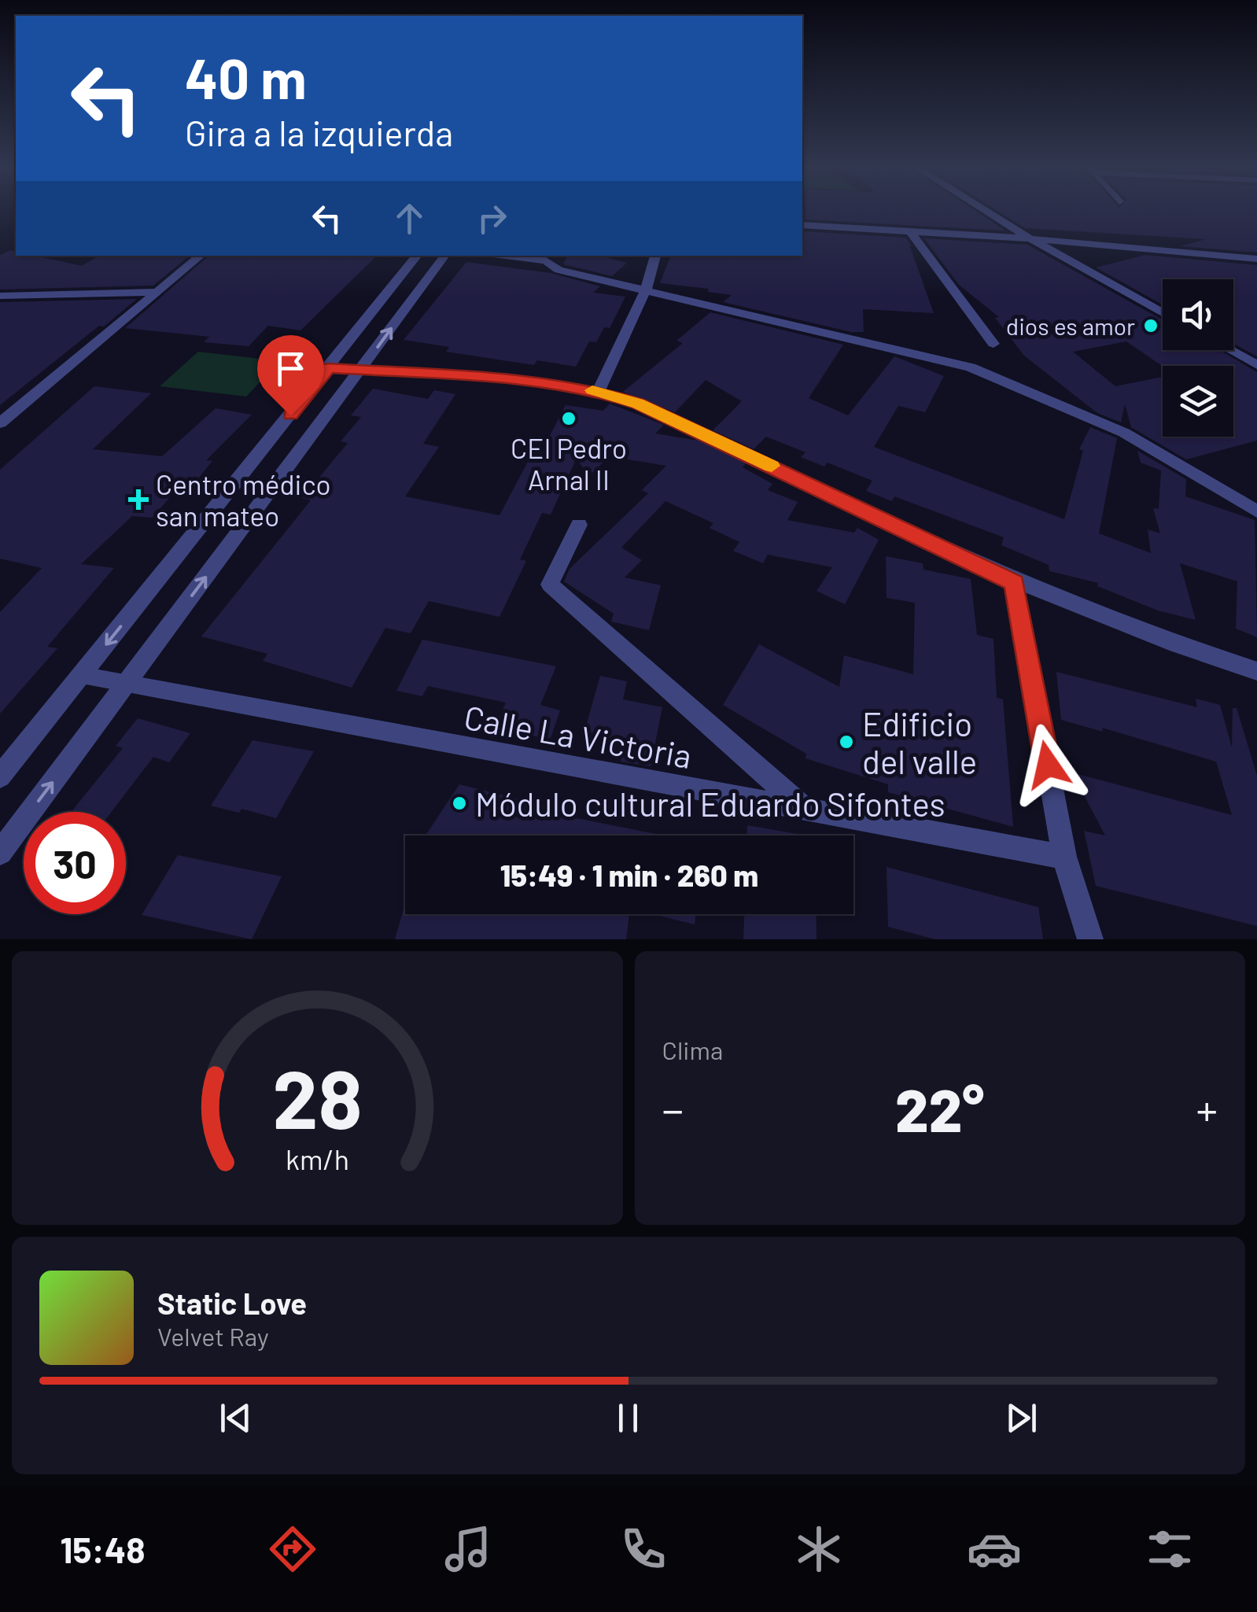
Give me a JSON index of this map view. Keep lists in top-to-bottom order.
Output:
{
  "streets": {
    "street": ["Calle La Victoria"]
  },
  "places": {
    "other": [
      "dios es amor",
      "CEI Pedro Arnal II",
      "Edificio del valle",
      "Módulo cultural Eduardo Sifontes"
    ],
    "health": ["Centro médico san mateo"]
  },
  "page": {
    "turn": ["40 m", "Gira a la izquierda"],
    "limit": "30",
    "trip": "15:49 · 1 min · 260 m",
    "tile": "Clima",
    "heat": ["−", "22°", "+"],
    "song": ["Static Love", "Velvet Ray"],
    "tabs": "15:48",
    "gauge": ["28", "km/h"]
  }
}
